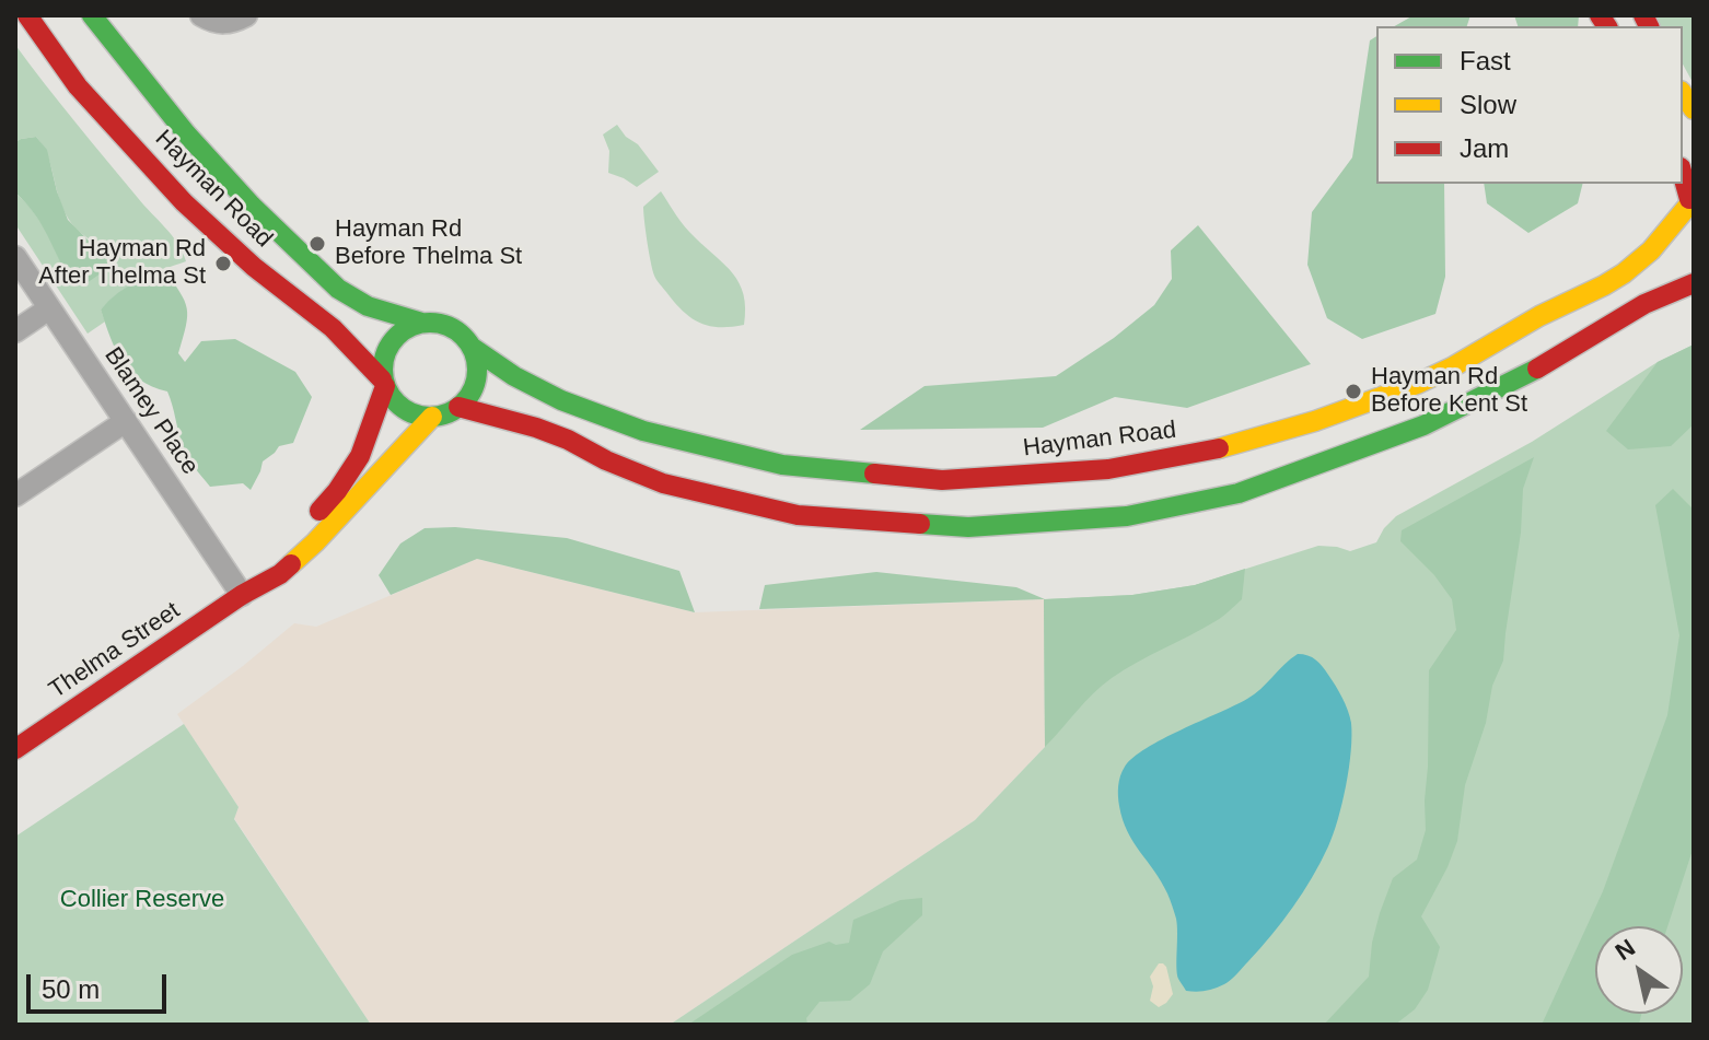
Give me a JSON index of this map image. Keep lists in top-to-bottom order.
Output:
{
  "streets": {
    "main road": ["Hayman Road", "Thelma Street"],
    "street": ["Blamey Place"]
  },
  "crossings": [
    ["Hayman Road", "Thelma Street"],
    ["Blamey Place", "Thelma Street"]
  ],
  "parks": ["Collier Reserve"],
  "places": ["Hayman Rd Before Thelma St", "Hayman Rd After Thelma St", "Hayman Rd Before Kent St"],
  "legend": ["Fast", "Slow", "Jam"],
  "scale_bar": "50 m",
  "north": "top left"
}
